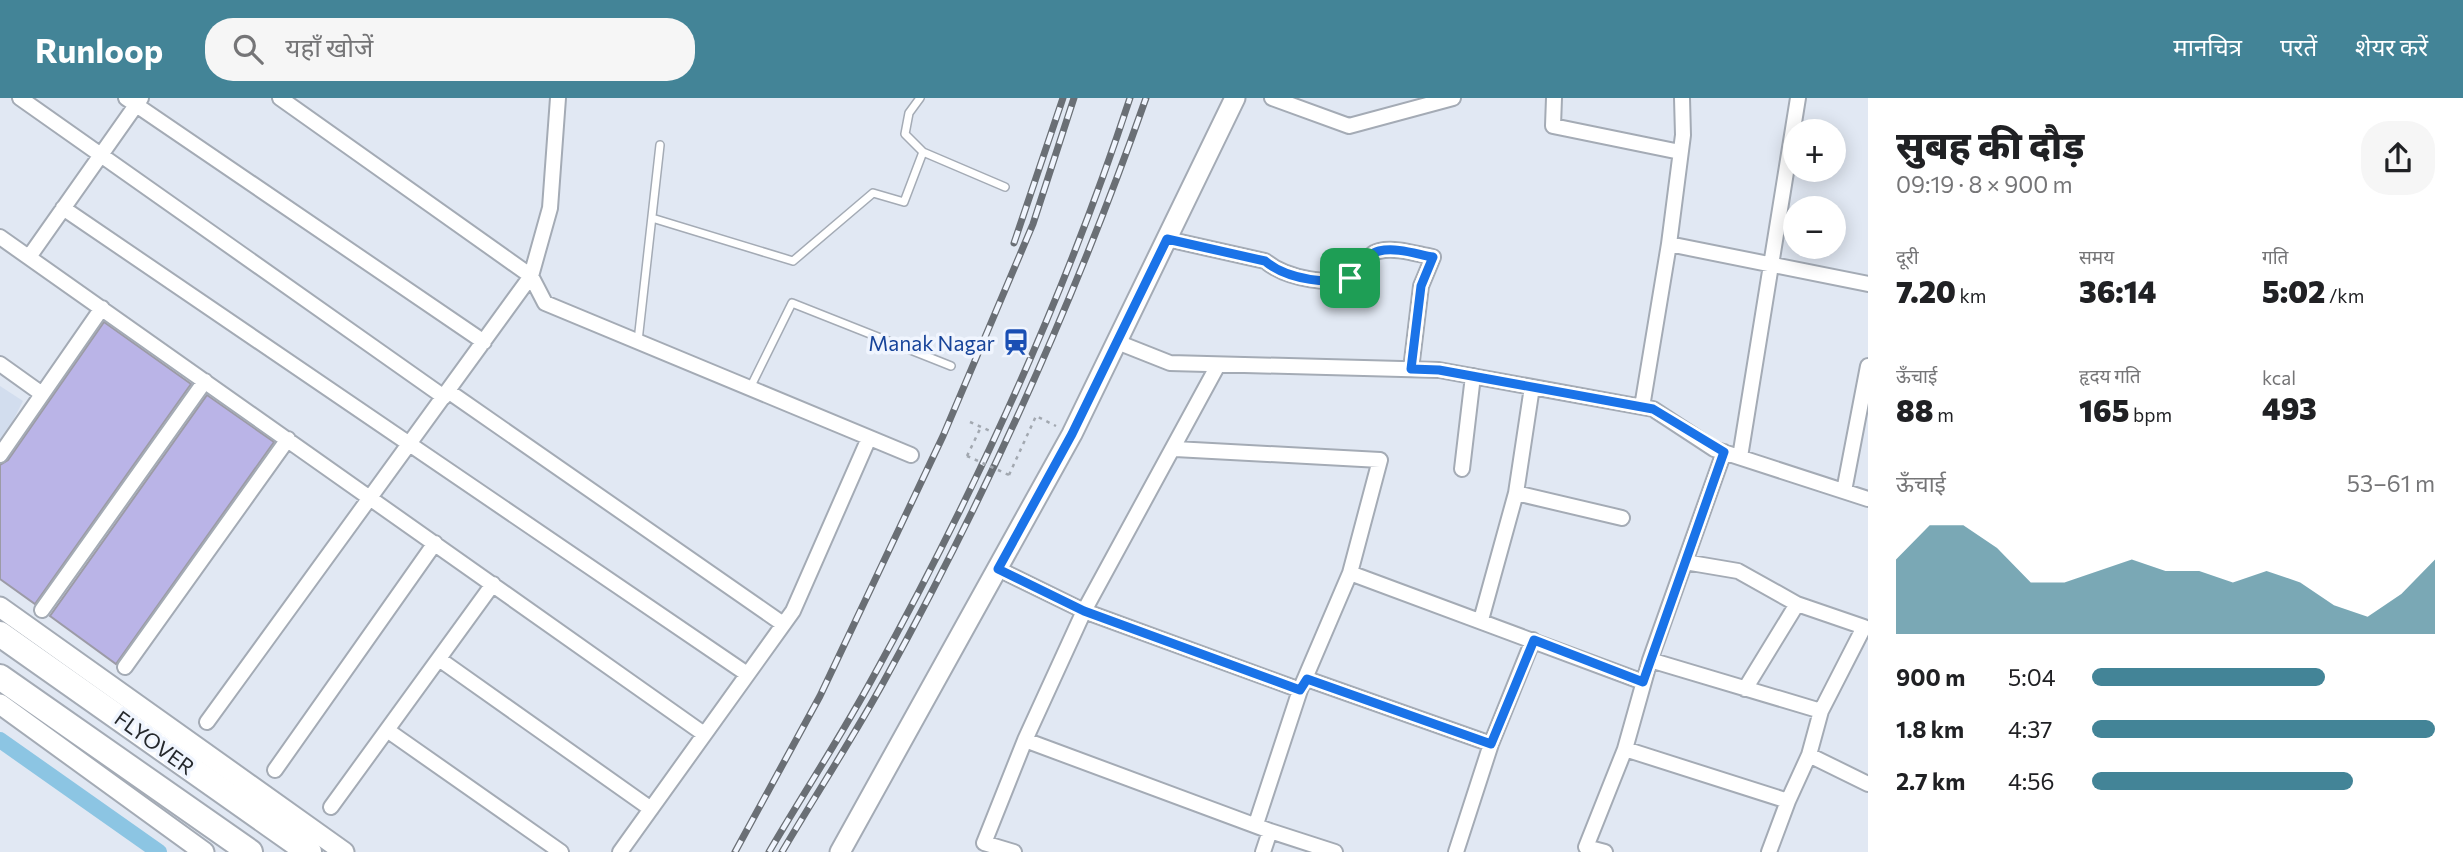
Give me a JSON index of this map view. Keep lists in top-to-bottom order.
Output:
{
  "streets": {
    "highway": ["FLYOVER"]
  },
  "places": {
    "station": ["Manak Nagar"]
  },
  "page": {
    "header": "Runloop",
    "search": "यहाँ खोजें",
    "nav": ["मानचित्र", "परतें", "शेयर करें"],
    "heading": ["सुबह की दौड़", "09:19 · 8 × 900 m"],
    "map_buttons": ["+", "−"],
    "stats": [
      ["दूरी", "7.20 km"],
      ["समय", "36:14"],
      ["गति", "5:02 /km"],
      ["ऊँचाई", "88 m"],
      ["हृदय गति", "165 bpm"],
      ["kcal", "493"]
    ],
    "chart": ["ऊँचाई", "53–61 m"],
    "list": [
      {
        "name": "900 m",
        "note": "5:04"
      },
      {
        "name": "1.8 km",
        "note": "4:37"
      },
      {
        "name": "2.7 km",
        "note": "4:56"
      }
    ]
  }
}
